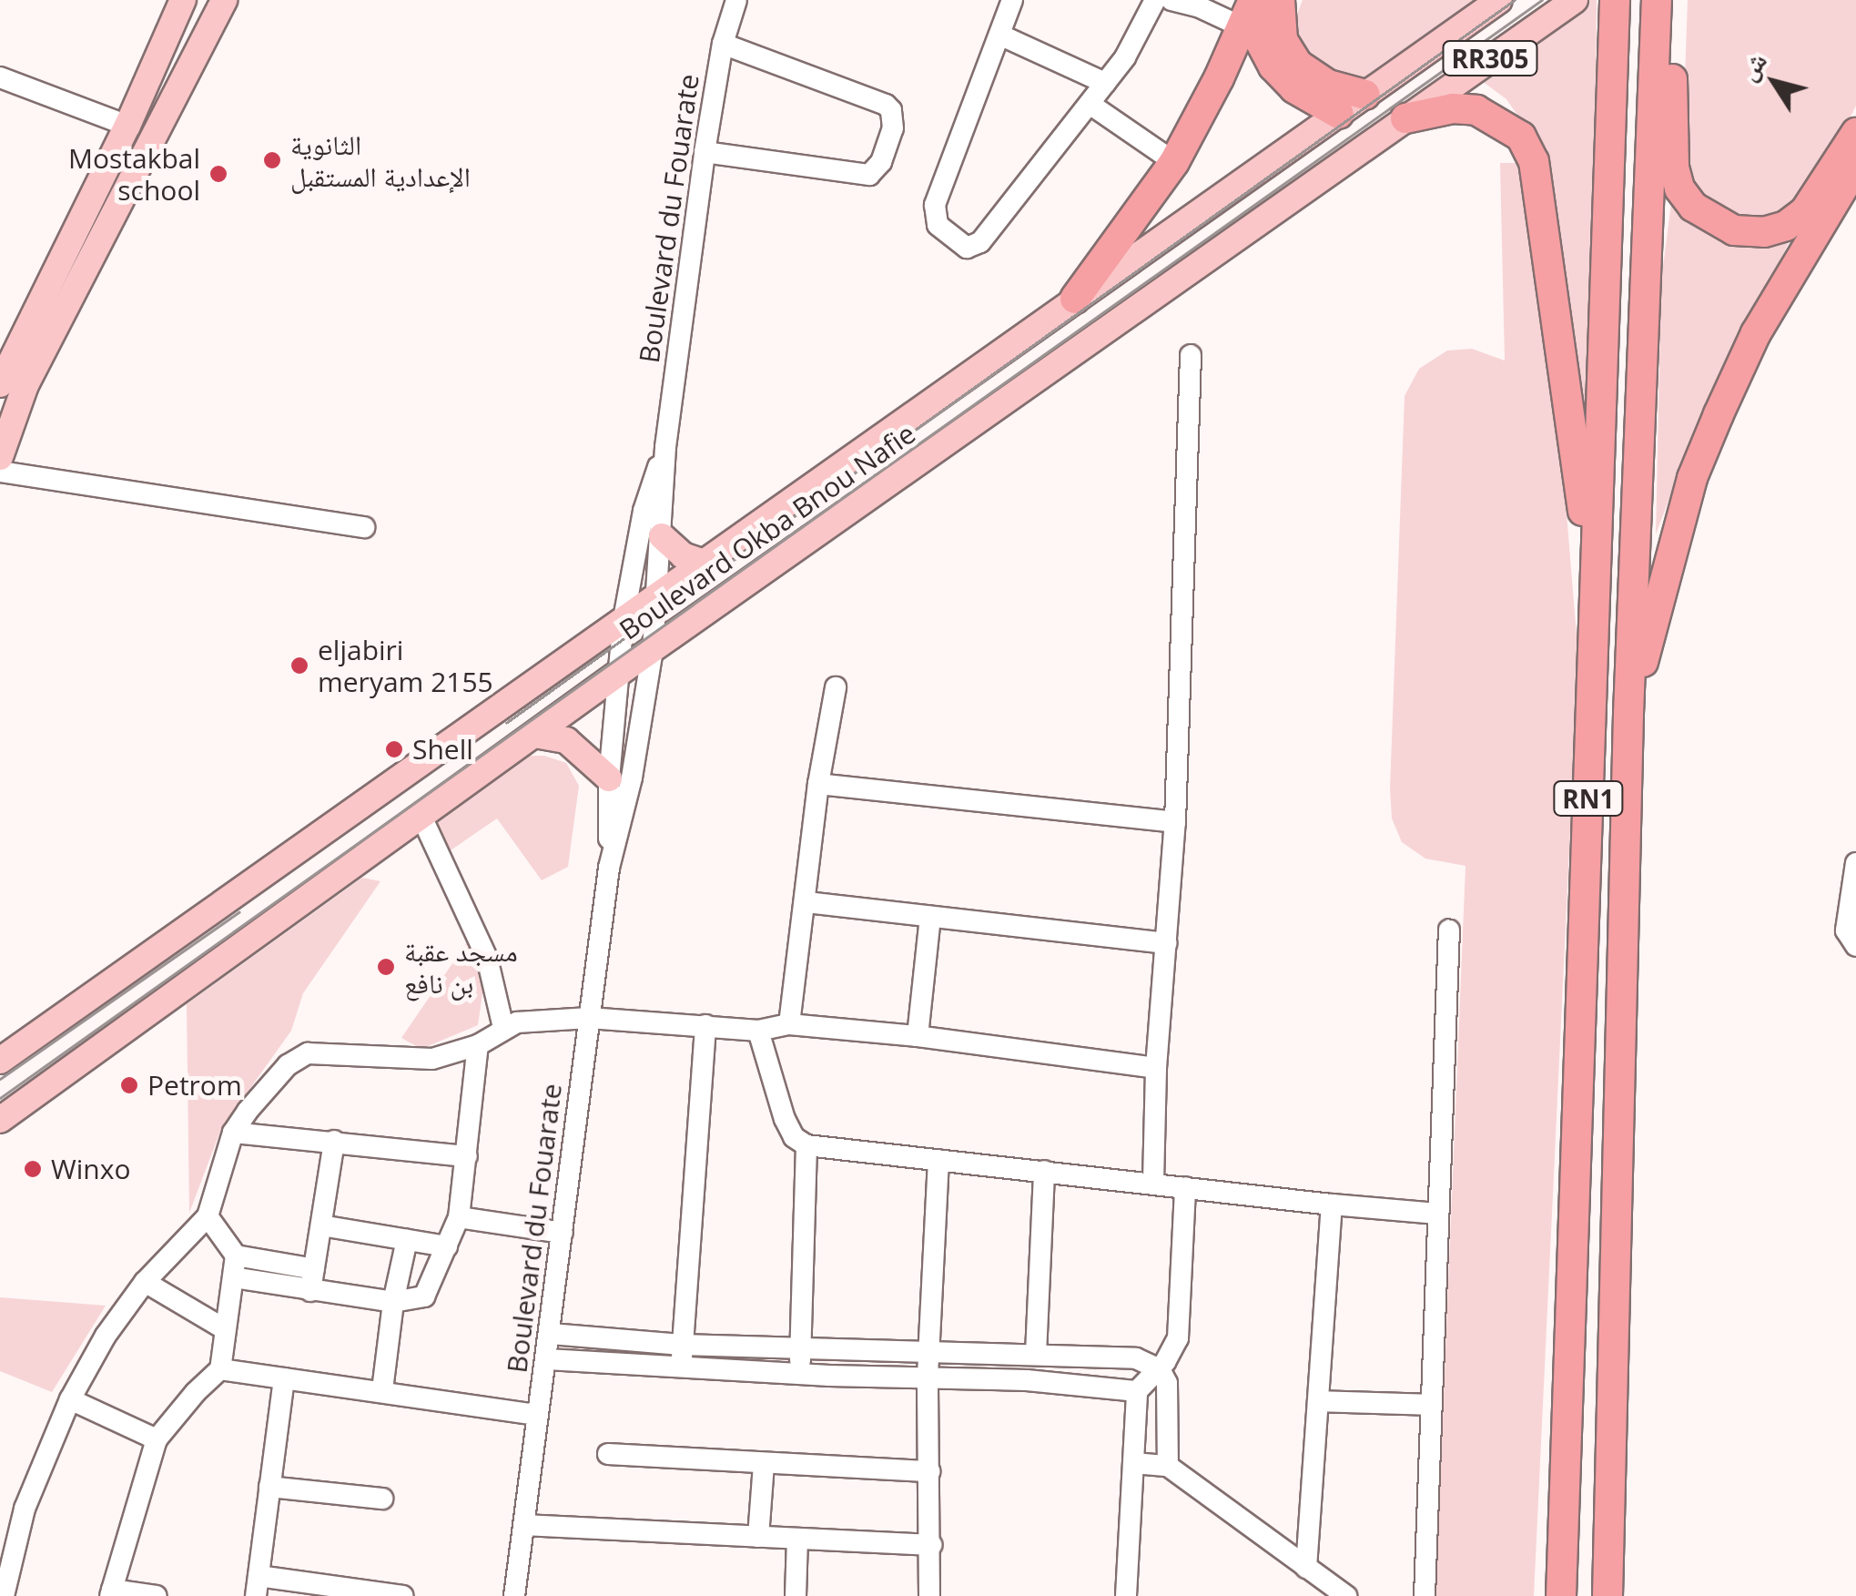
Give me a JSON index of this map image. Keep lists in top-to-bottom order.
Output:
{
  "streets": {
    "highway": ["RN1"],
    "main road": ["RR305", "Boulevard Okba Bnou Nafie"],
    "street": ["Boulevard du Fouarate"]
  },
  "crossings": [
    ["Boulevard du Fouarate", "Boulevard Okba Bnou Nafie"]
  ],
  "places": [
    "الثانوية الإعدادية المستقبل",
    "Mostakbal school",
    "eljabiri meryam 2155",
    "Shell",
    "مسجد عقبة بن نافع",
    "Petrom",
    "Winxo"
  ],
  "north": "top left"
}
